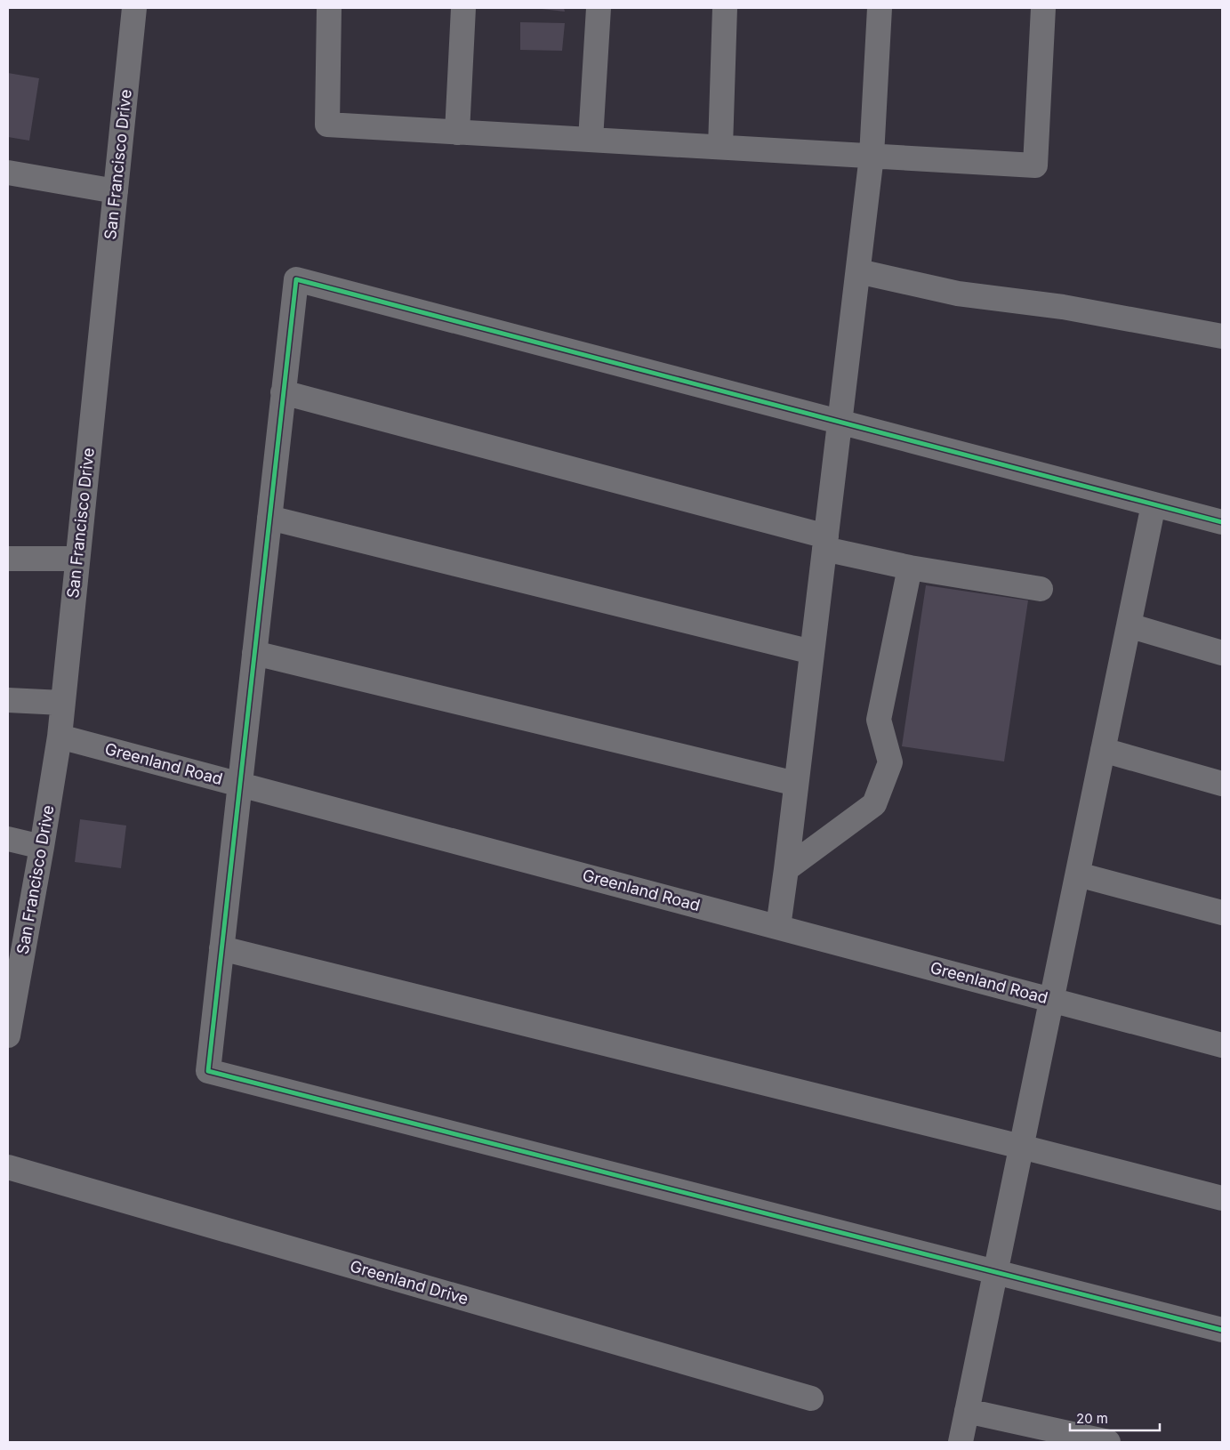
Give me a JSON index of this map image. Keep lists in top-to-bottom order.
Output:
{
  "streets": {
    "street": ["San Francisco Drive", "Greenland Road", "Greenland Drive"]
  },
  "crossings": [
    ["San Francisco Drive", "Greenland Road"]
  ],
  "scale_bar": "20 m"
}
